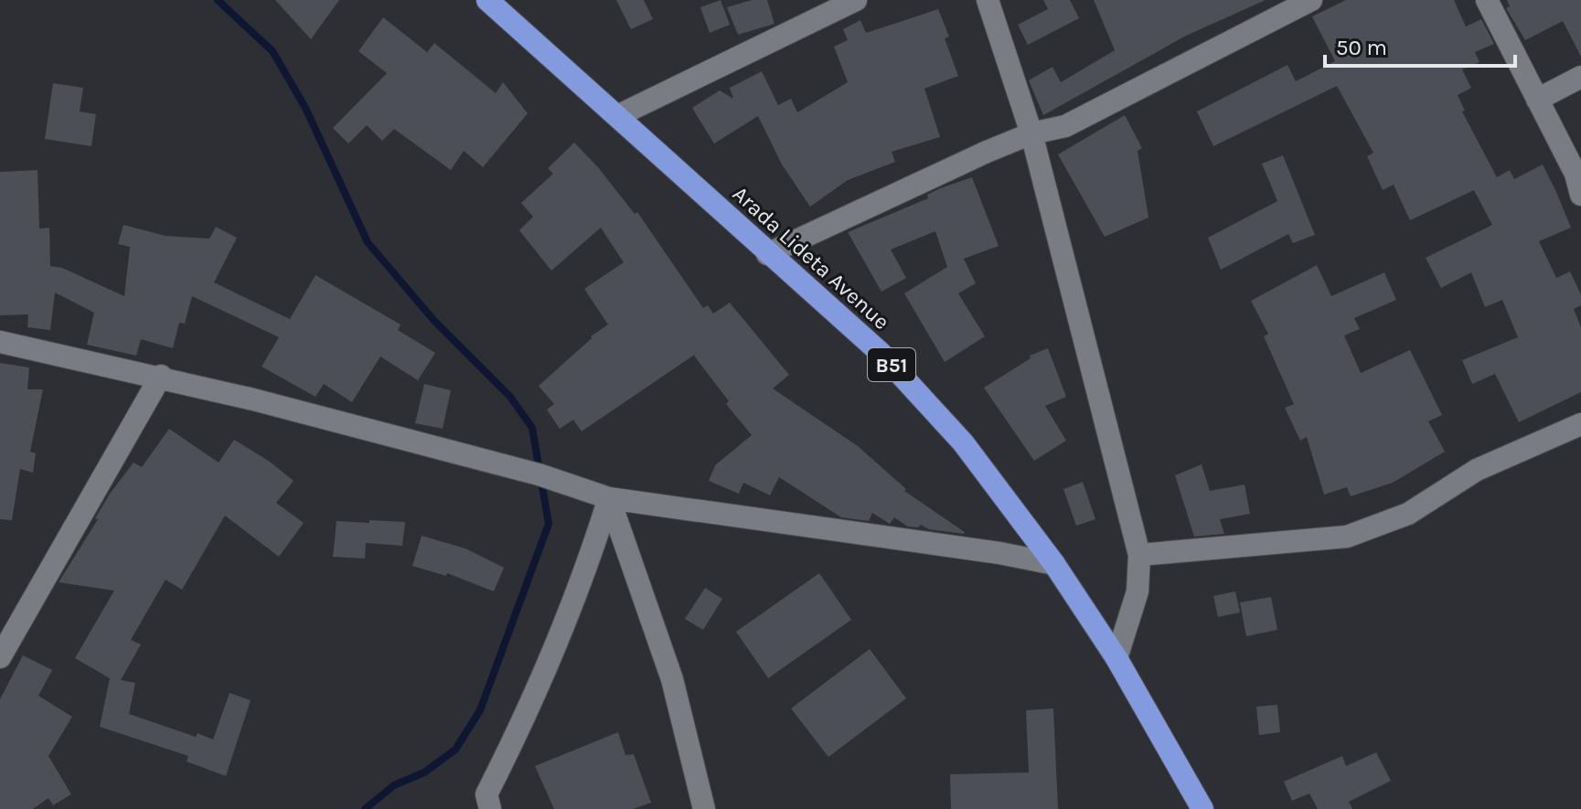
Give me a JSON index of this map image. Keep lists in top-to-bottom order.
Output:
{
  "streets": {
    "highway": ["Arada Lideta Avenue", "B51"]
  },
  "scale_bar": "50 m"
}
